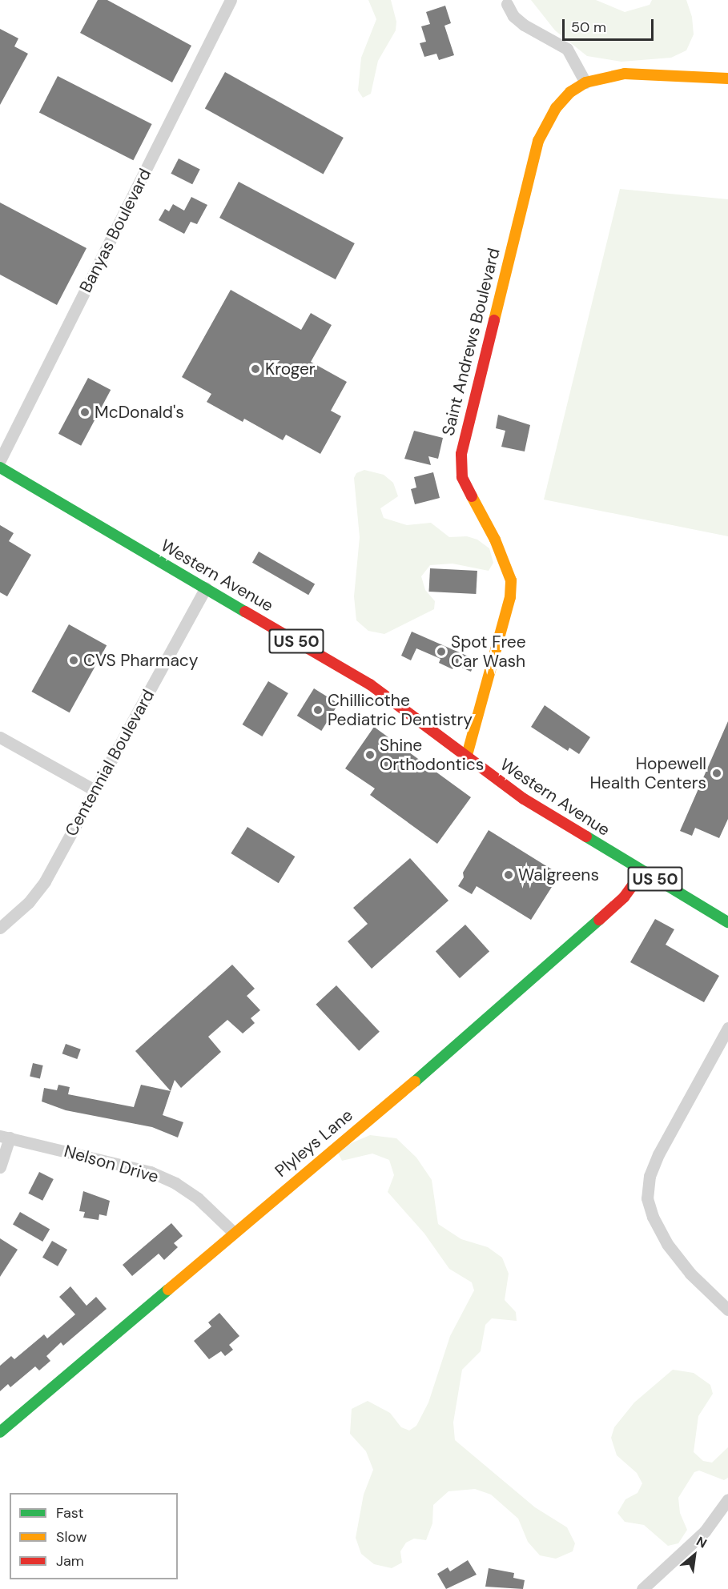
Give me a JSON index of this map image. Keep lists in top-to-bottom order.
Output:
{
  "streets": {
    "street": [
      "Banyas Boulevard",
      "Saint Andrews Boulevard",
      "Western Avenue",
      "US 50",
      "Centennial Boulevard",
      "Plyleys Lane",
      "Nelson Drive"
    ]
  },
  "crossings": [
    ["Saint Andrews Boulevard", "Western Avenue"],
    ["Western Avenue", "Centennial Boulevard"],
    ["Western Avenue", "Plyleys Lane"],
    ["Plyleys Lane", "Nelson Drive"]
  ],
  "places": [
    "Kroger",
    "McDonald's",
    "Spot Free Car Wash",
    "CVS Pharmacy",
    "Chillicothe Pediatric Dentistry",
    "Shine Orthodontics",
    "Hopewell Health Centers",
    "Walgreens"
  ],
  "legend": ["Fast", "Slow", "Jam"],
  "scale_bar": "50 m",
  "north": "top right"
}
